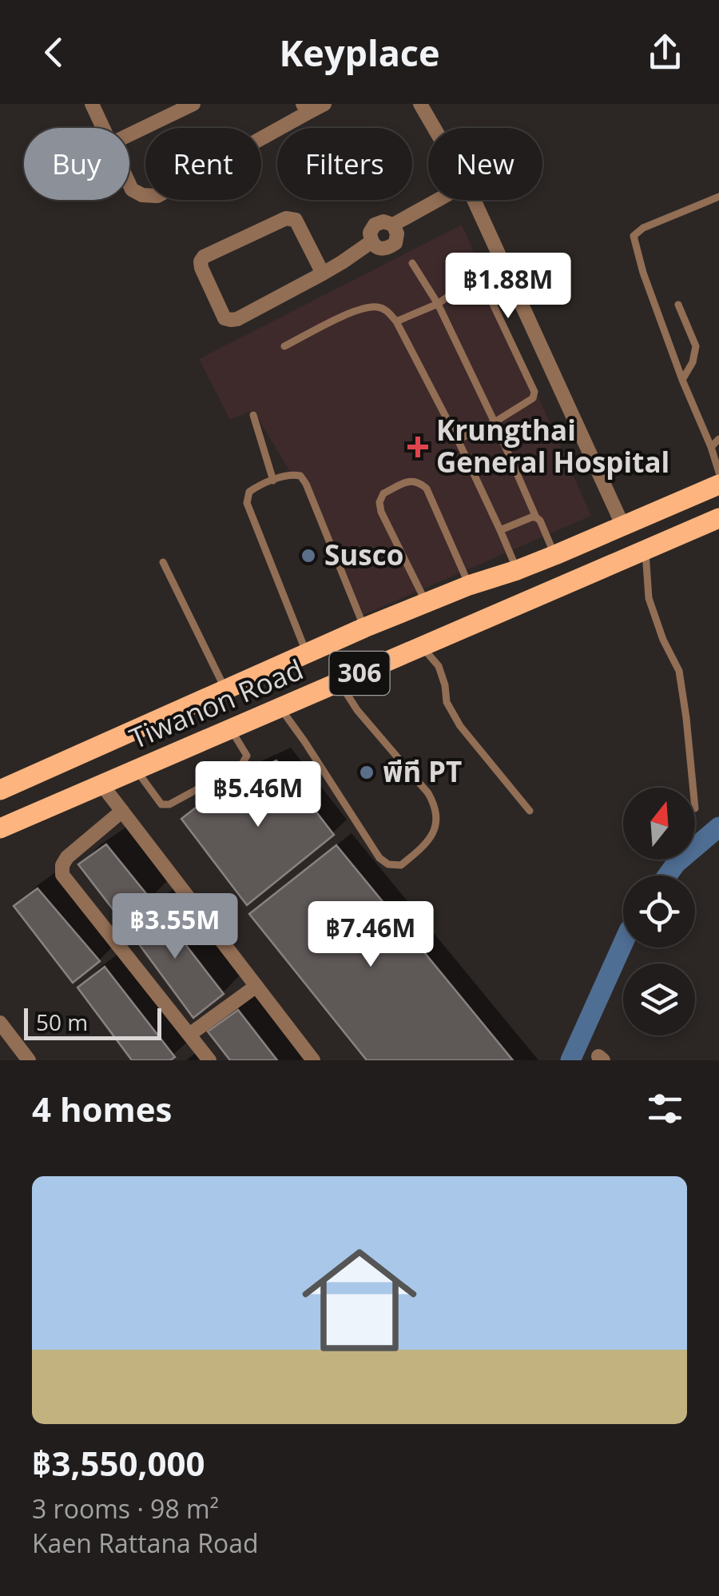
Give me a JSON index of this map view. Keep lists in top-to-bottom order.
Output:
{
  "streets": {
    "main road": ["306", "Tiwanon Road"]
  },
  "places": {
    "health": ["Krungthai General Hospital"],
    "other": ["Susco", "พีที PT"]
  },
  "scale_bar": "50 m",
  "north": "top",
  "page": {
    "header": "Keyplace",
    "chip": [
      "Buy",
      "Rent",
      "Filters",
      "New"
    ],
    "price": [
      "฿1.88M",
      "฿5.46M",
      "฿3.55M",
      "฿7.46M"
    ],
    "scale": "50 m",
    "heading": "4 homes",
    "list": [
      {
        "name": "฿3,550,000",
        "note": "3 rooms · 98 m² · Kaen Rattana Road"
      }
    ]
  }
}
